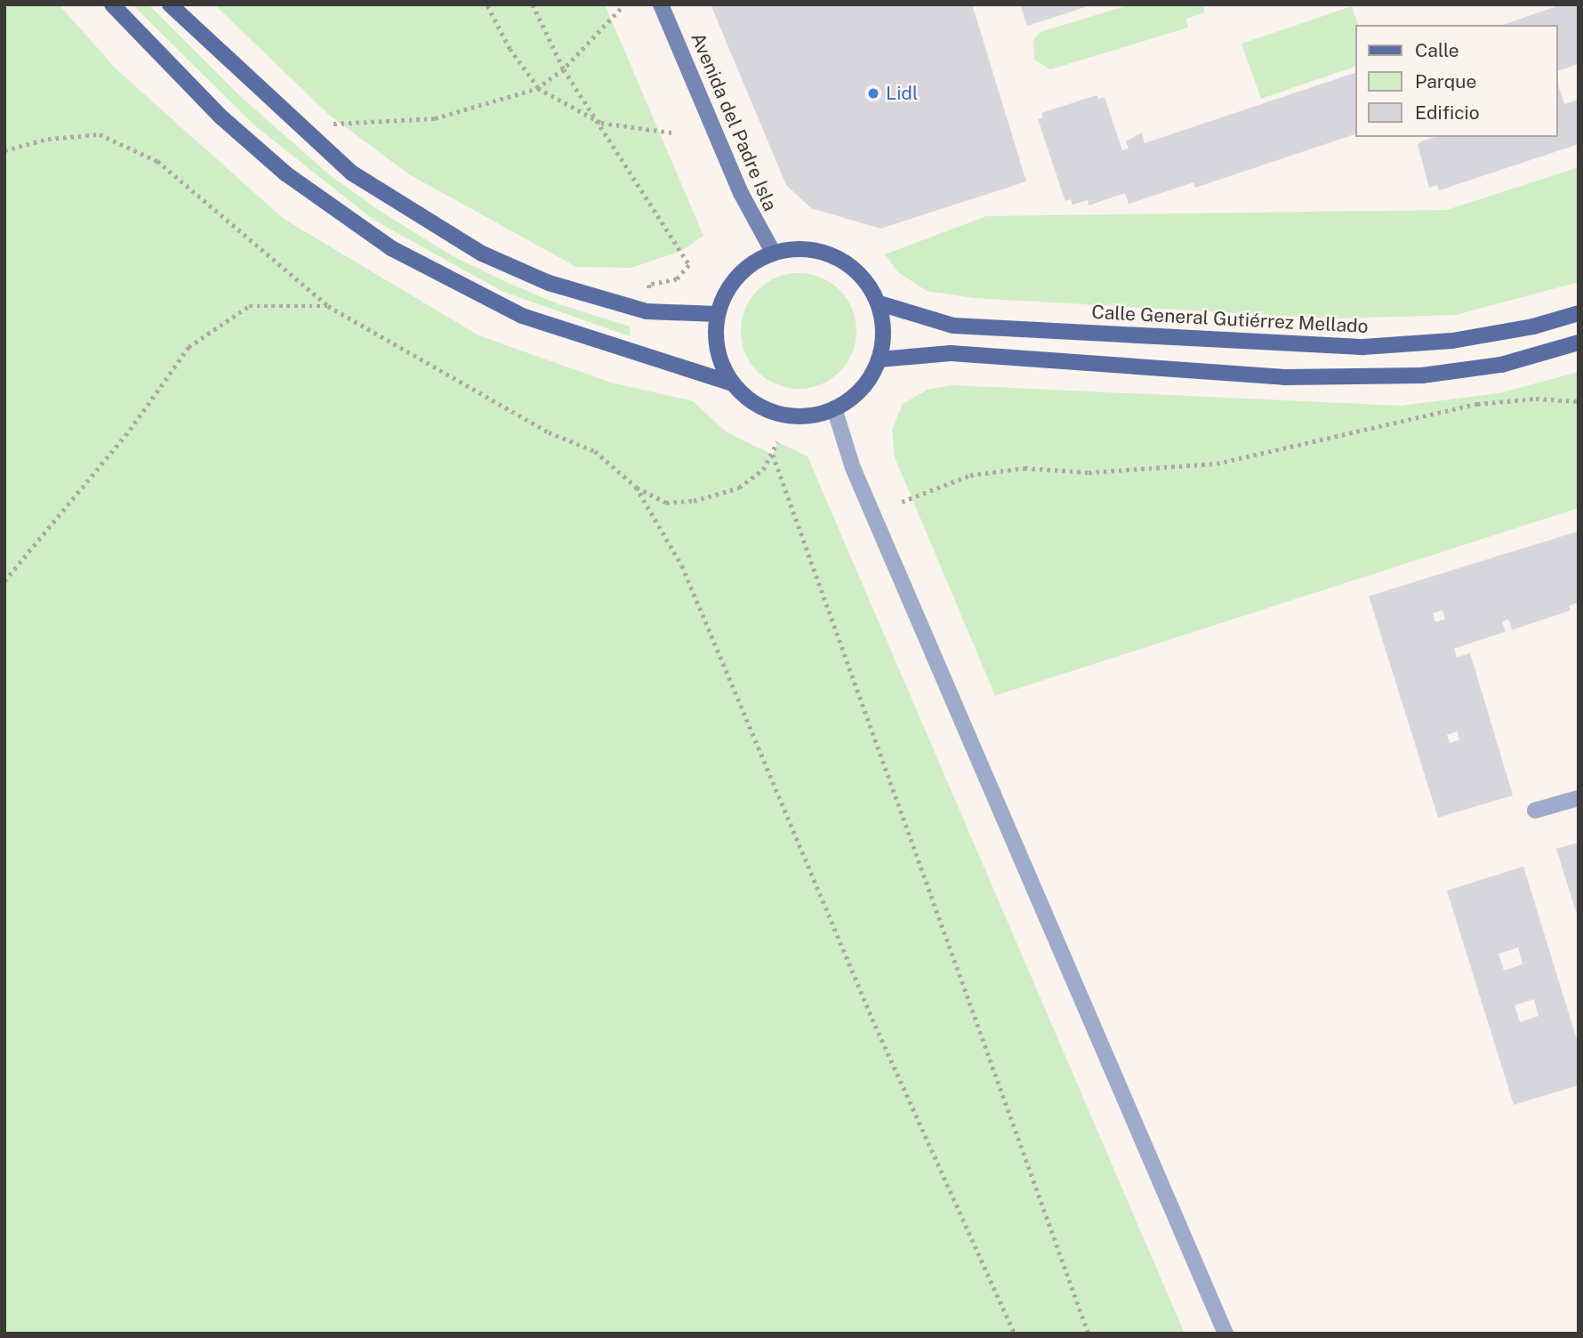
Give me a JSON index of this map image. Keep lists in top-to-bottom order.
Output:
{
  "streets": {
    "main road": ["Avenida del Padre Isla", "Calle General Gutiérrez Mellado"]
  },
  "crossings": [
    ["Avenida del Padre Isla", "Calle General Gutiérrez Mellado"]
  ],
  "places": ["Lidl"],
  "legend": ["Calle", "Parque", "Edificio"]
}
